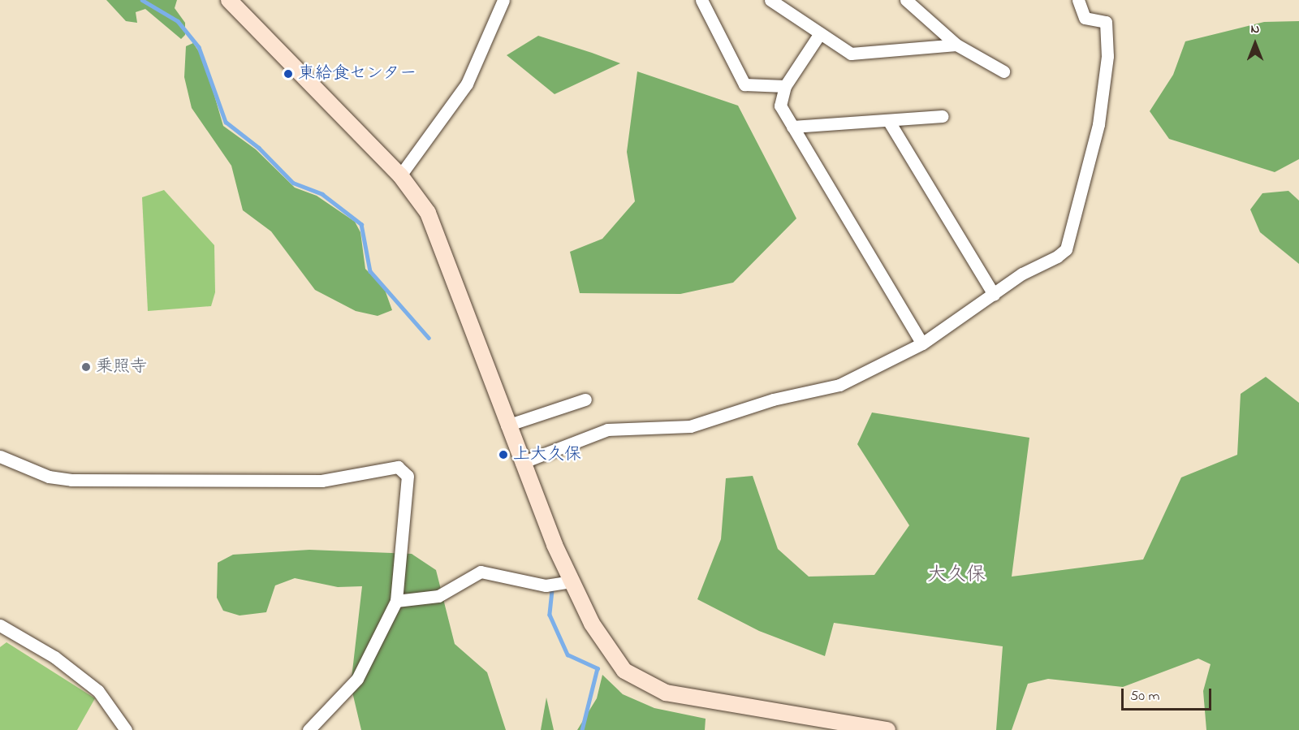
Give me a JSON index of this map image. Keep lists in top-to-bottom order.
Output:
{
  "districts": ["大久保"],
  "places": ["東給食センター", "乗照寺", "上大久保"],
  "scale_bar": "50 m",
  "north": "top"
}
